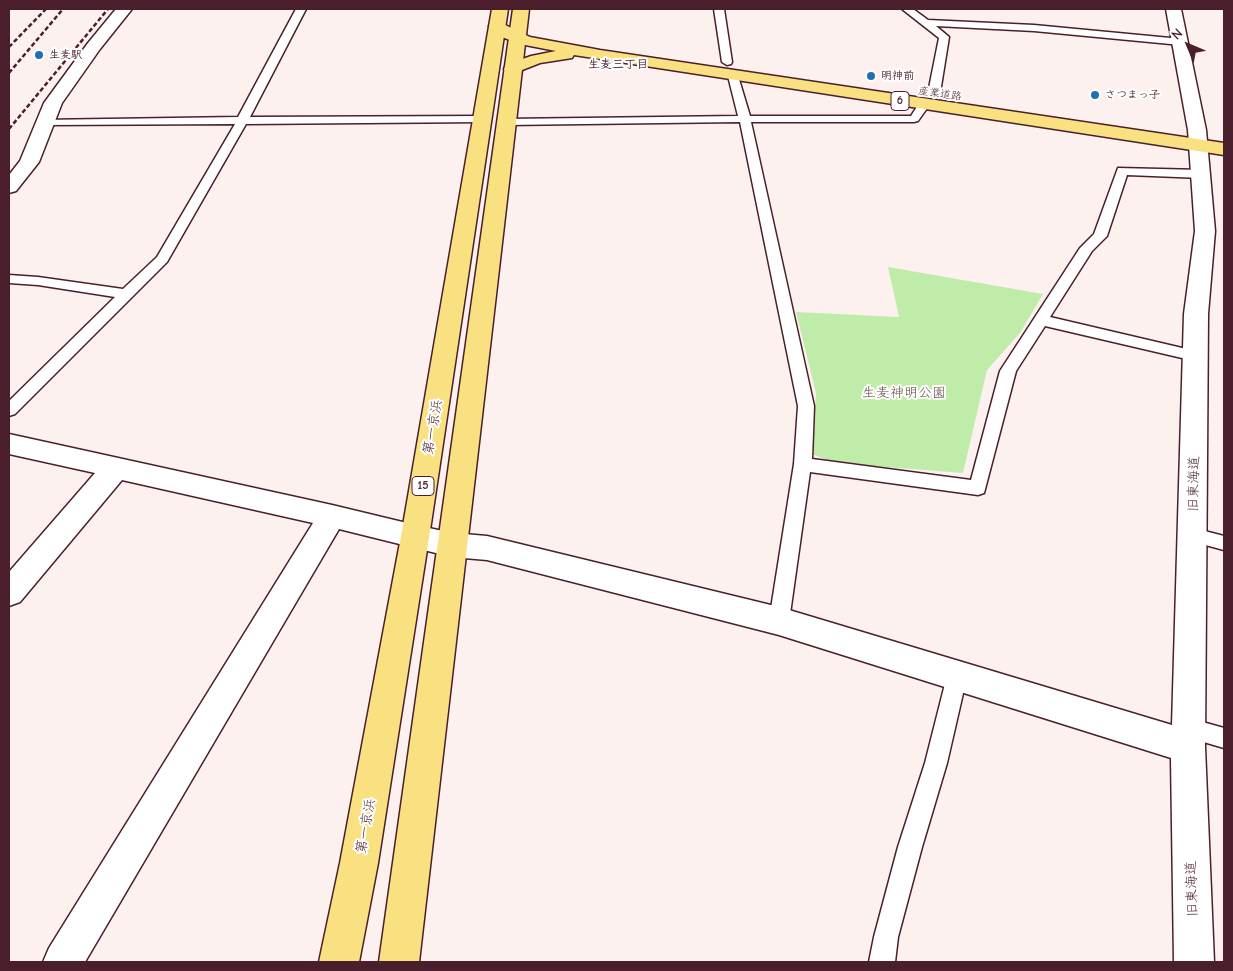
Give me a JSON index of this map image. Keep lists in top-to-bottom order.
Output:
{
  "streets": {
    "main road": [
      "産業道路",
      "6",
      "第一京浜",
      "15"
    ],
    "street": ["旧東海道"]
  },
  "crossings": [
    ["産業道路", "第一京浜"],
    ["産業道路", "旧東海道"]
  ],
  "districts": ["生麦三丁目"],
  "parks": ["生麦神明公園"],
  "places": ["生麦駅", "明神前", "さつまっ子"],
  "north": "top left"
}
